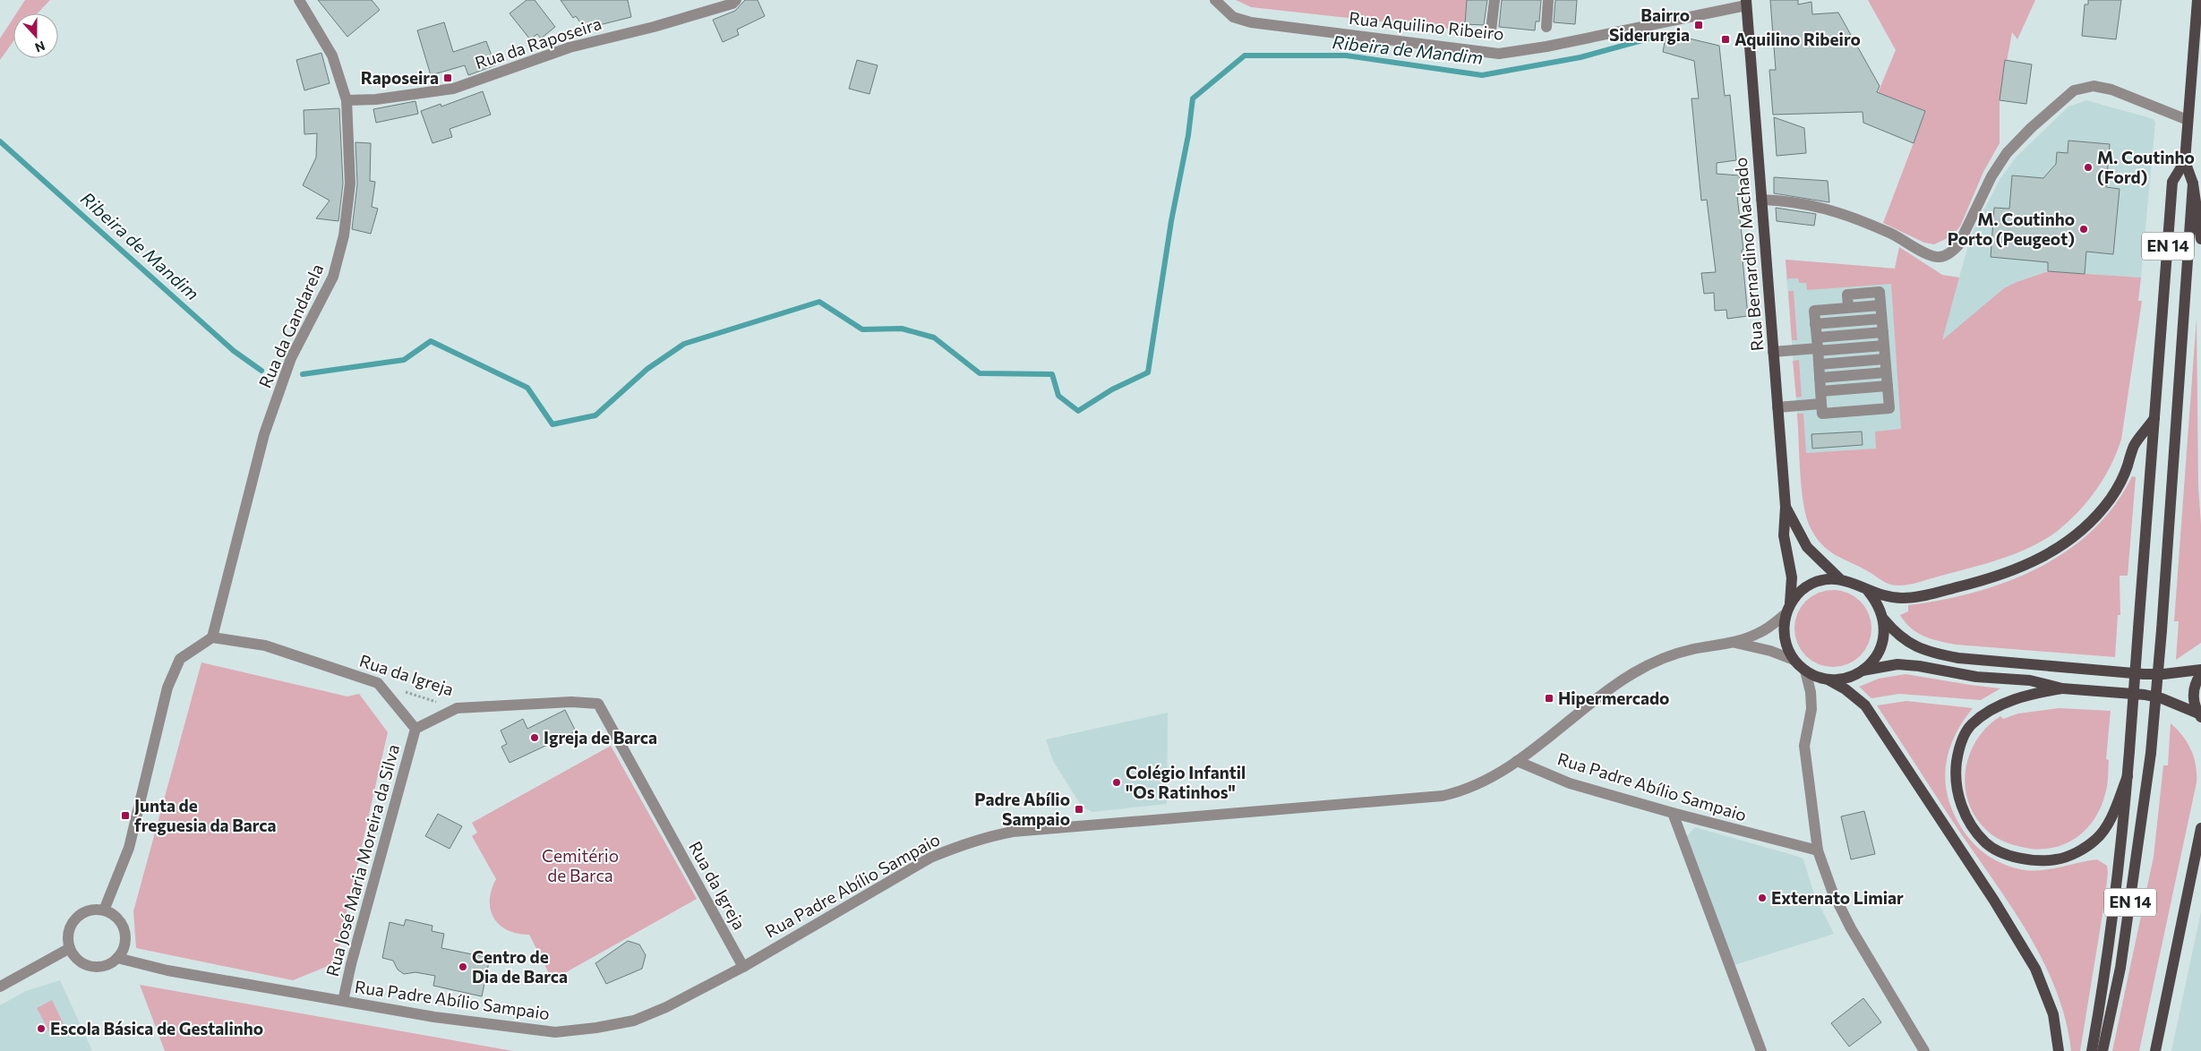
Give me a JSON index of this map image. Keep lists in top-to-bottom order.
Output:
{
  "streets": {
    "main road": ["EN 14", "Rua Bernardino Machado"],
    "street": [
      "Rua Aquilino Ribeiro",
      "Rua da Raposeira",
      "Rua da Gandarela",
      "Rua da Igreja",
      "Rua Padre Abílio Sampaio",
      "Rua José Maria Moreira da Silva"
    ]
  },
  "crossings": [
    ["Rua Aquilino Ribeiro", "Rua Bernardino Machado"],
    ["Rua da Raposeira", "Rua da Gandarela"],
    ["Rua da Gandarela", "Rua da Igreja"],
    ["Rua da Igreja", "Rua Padre Abílio Sampaio"],
    ["Rua da Igreja", "Rua José Maria Moreira da Silva"],
    ["Rua Padre Abílio Sampaio", "Rua José Maria Moreira da Silva"]
  ],
  "water": ["Ribeira de Mandim"],
  "parks": ["Cemitério de Barca"],
  "places": {
    "transit": [
      "Bairro Siderurgia",
      "Aquilino Ribeiro",
      "Raposeira",
      "Hipermercado",
      "Padre Abílio Sampaio",
      "Junta de freguesia da Barca"
    ],
    "other": [
      "M. Coutinho (Ford)",
      "M. Coutinho Porto (Peugeot)",
      "Igreja de Barca",
      "Colégio Infantil \"Os Ratinhos\"",
      "Externato Limiar",
      "Centro de Dia de Barca",
      "Escola Básica de Gestalinho"
    ]
  },
  "north": "bottom"
}
